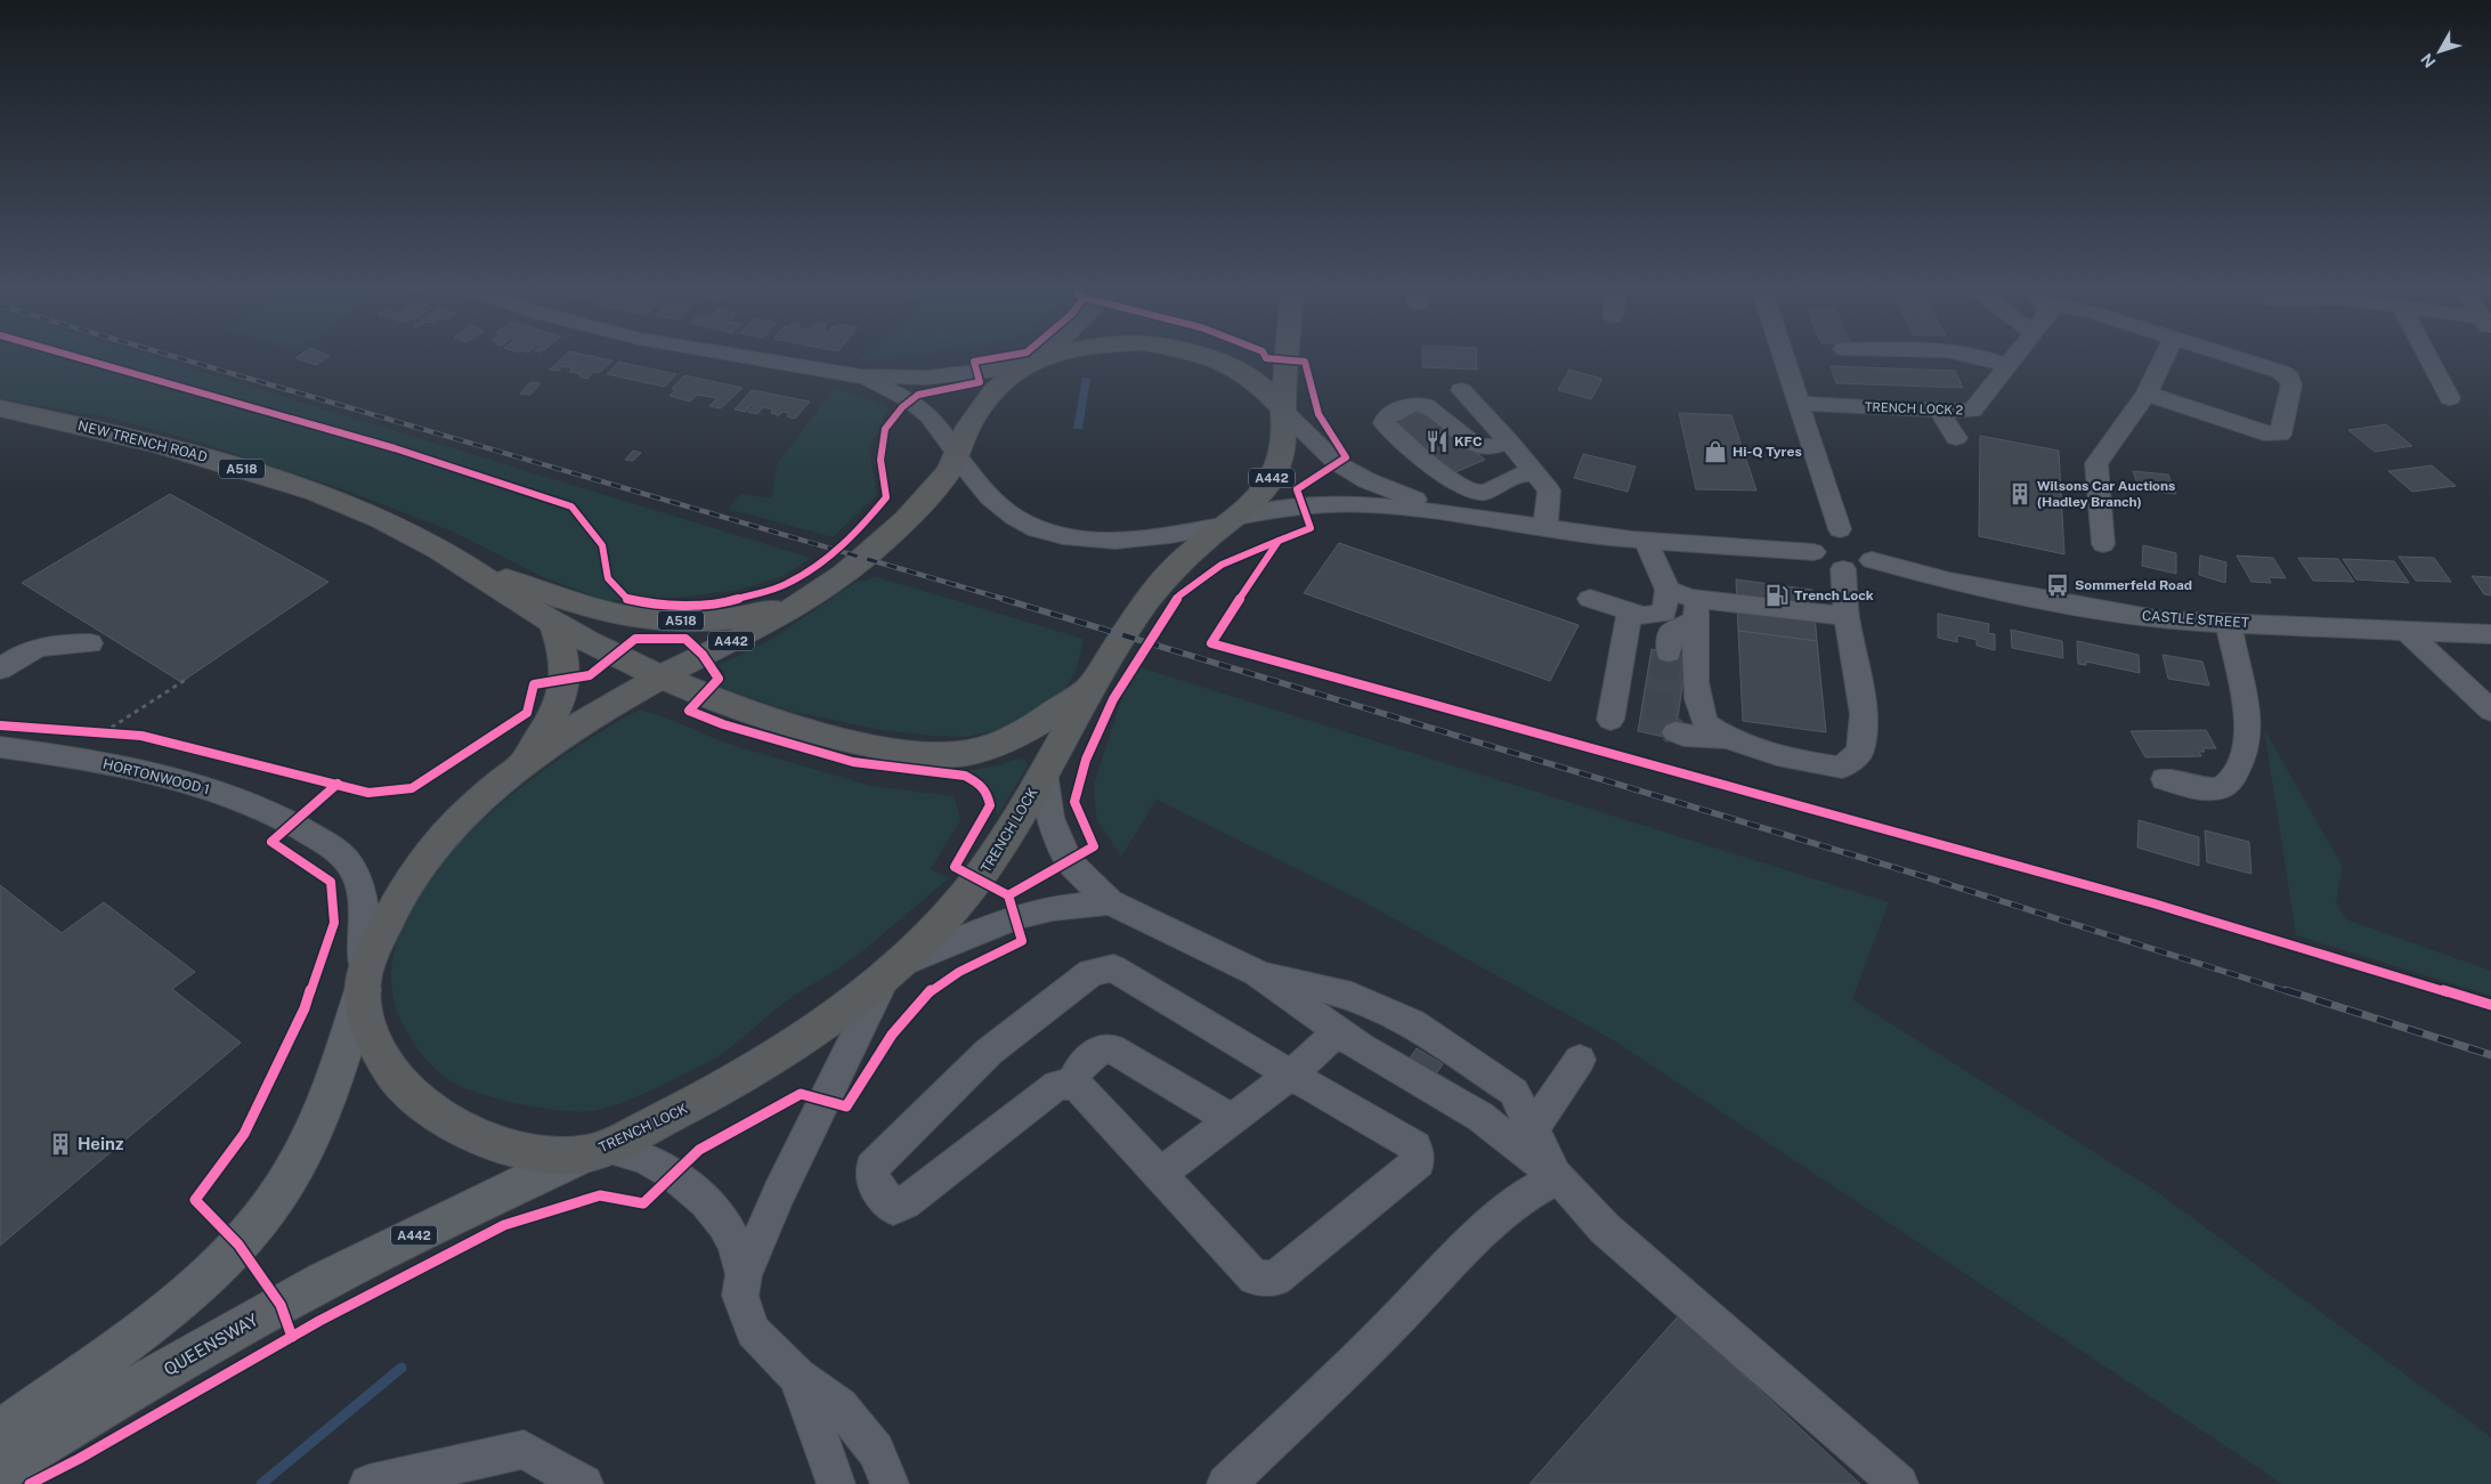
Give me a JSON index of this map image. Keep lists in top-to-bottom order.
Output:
{
  "streets": {
    "highway": [
      "NEW TRENCH ROAD",
      "A518",
      "A442",
      "TRENCH LOCK"
    ],
    "main road": ["QUEENSWAY"],
    "street": ["TRENCH LOCK 2", "CASTLE STREET", "HORTONWOOD 1"]
  },
  "crossings": [
    ["NEW TRENCH ROAD", "A518"],
    ["NEW TRENCH ROAD", "A442"],
    ["A518", "A442"],
    ["A518", "TRENCH LOCK"],
    ["A442", "HORTONWOOD 1"],
    ["A442", "TRENCH LOCK"],
    ["HORTONWOOD 1", "TRENCH LOCK"],
    ["TRENCH LOCK", "QUEENSWAY"]
  ],
  "places": {
    "restaurant": ["KFC"],
    "shop": ["Hi-Q Tyres"],
    "building": ["Wilsons Car Auctions (Hadley Branch)", "Heinz"],
    "bus stop": ["Sommerfeld Road"],
    "fuel station": ["Trench Lock"]
  },
  "north": "bottom left"
}
